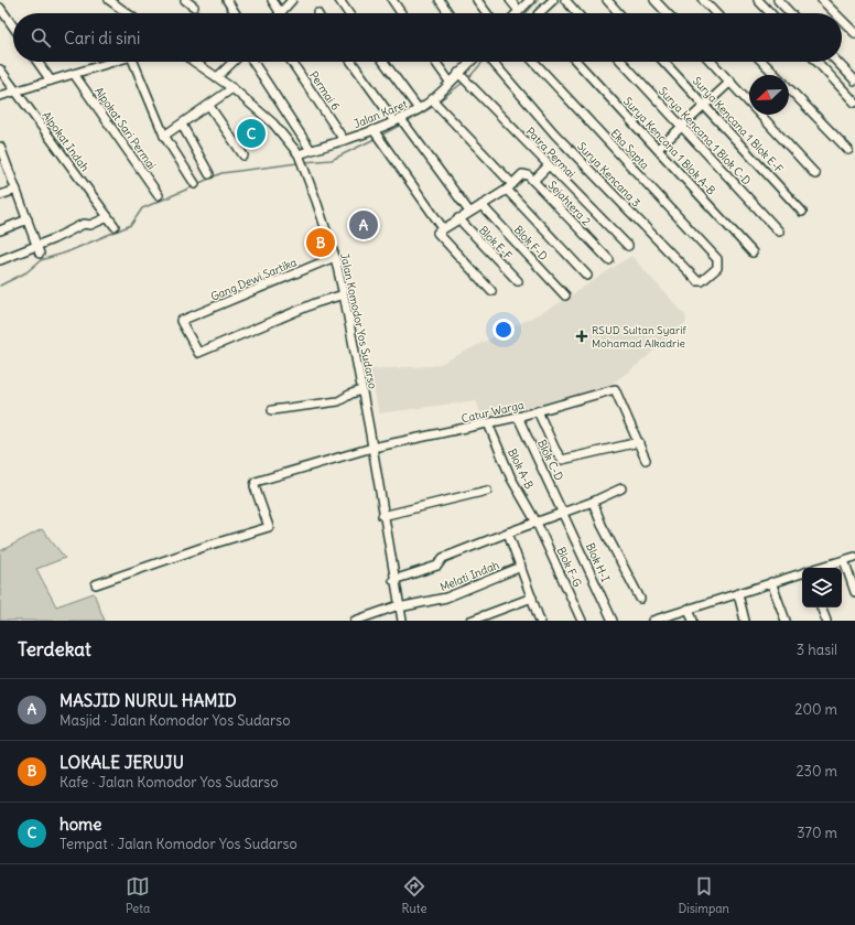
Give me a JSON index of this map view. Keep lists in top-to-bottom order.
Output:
{
  "streets": {
    "street": [
      "Permai 6",
      "Jalan Karet",
      "Surya Kencana 1 Blok E-F",
      "Alpokat Sari Permai",
      "Surya Kencana 1 Blok C-D",
      "Alpokat Indah",
      "Surya Kencana 1 Blok A-B",
      "Eka Sapta",
      "Patra Permai",
      "Surya Kencana 3",
      "Sejahtera 2",
      "Blok E-F",
      "Blok F-D",
      "Gang Dewi Sartika",
      "Jalan Komodor Yos Sudarso",
      "Catur Warga",
      "Blok C-D",
      "Blok A-B",
      "Blok H-I",
      "Blok F-G",
      "Melati Indah"
    ]
  },
  "crossings": [
    ["Permai 6", "Jalan Karet"],
    ["Jalan Karet", "Patra Permai"],
    ["Jalan Karet", "Jalan Komodor Yos Sudarso"],
    ["Eka Sapta", "Surya Kencana 3"],
    ["Gang Dewi Sartika", "Jalan Komodor Yos Sudarso"],
    ["Jalan Komodor Yos Sudarso", "Catur Warga"],
    ["Jalan Komodor Yos Sudarso", "Melati Indah"],
    ["Catur Warga", "Blok C-D"],
    ["Catur Warga", "Blok A-B"],
    ["Blok C-D", "Blok H-I"],
    ["Blok A-B", "Blok F-G"]
  ],
  "places": {
    "health": ["RSUD Sultan Syarif Mohamad Alkadrie"]
  },
  "north": "bottom left",
  "page": {
    "search": "Cari di sini",
    "pins": ["C", "A", "B"],
    "heading": ["Terdekat", "3 hasil"],
    "list": [
      {
        "mark": "A",
        "name": "MASJID NURUL HAMID",
        "note": "Masjid · Jalan Komodor Yos Sudarso",
        "value": "200 m"
      },
      {
        "mark": "B",
        "name": "LOKALE JERUJU",
        "note": "Kafe · Jalan Komodor Yos Sudarso",
        "value": "230 m"
      },
      {
        "mark": "C",
        "name": "home",
        "note": "Tempat · Jalan Komodor Yos Sudarso",
        "value": "370 m"
      }
    ],
    "nav": ["Peta", "Rute", "Disimpan"]
  }
}
